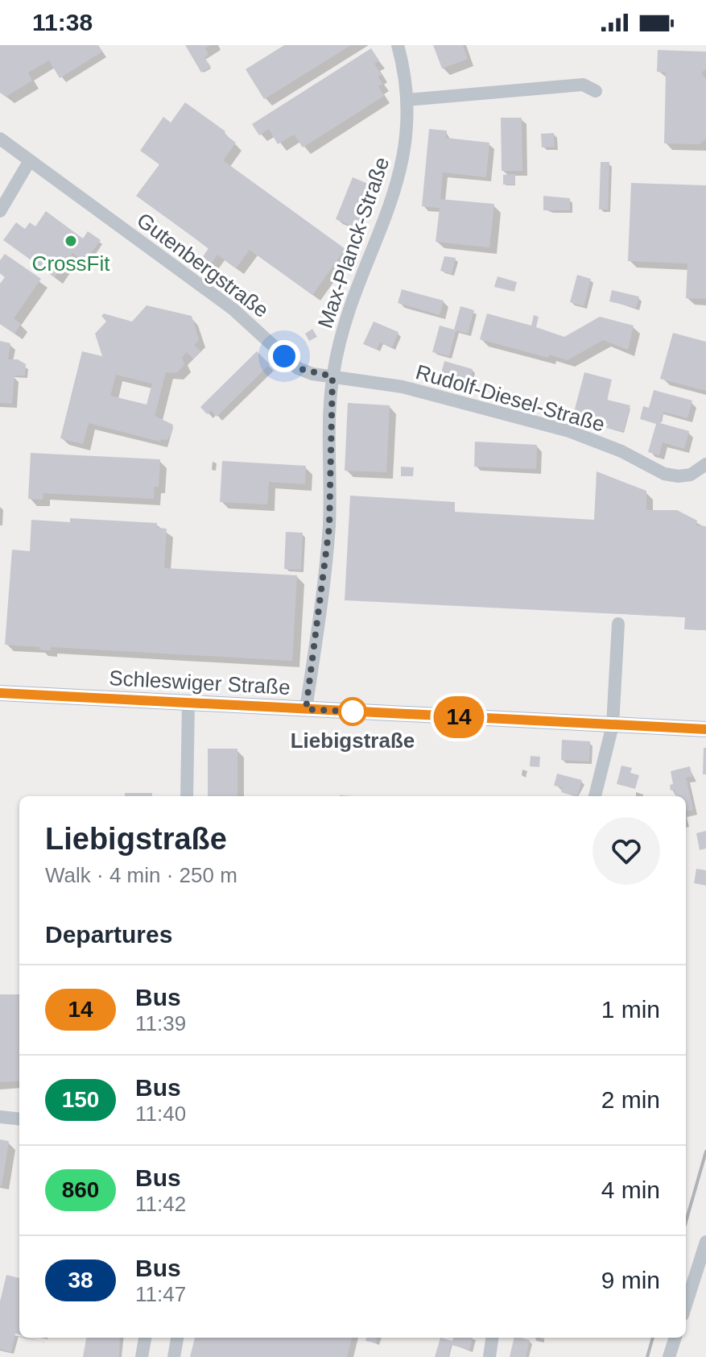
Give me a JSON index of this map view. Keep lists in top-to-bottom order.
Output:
{
  "streets": {
    "main road": ["Schleswiger Straße"],
    "street": ["Max-Planck-Straße", "Gutenbergstraße", "Rudolf-Diesel-Straße"]
  },
  "crossings": [
    ["Max-Planck-Straße", "Gutenbergstraße"],
    ["Max-Planck-Straße", "Rudolf-Diesel-Straße"],
    ["Gutenbergstraße", "Rudolf-Diesel-Straße"]
  ],
  "places": ["CrossFit", "Liebigstraße"],
  "lines": ["bus line 14"],
  "page": {
    "status": "11:38",
    "on_map": "14",
    "heading": [
      ["Liebigstraße", "Walk · 4 min · 250 m"],
      "Departures"
    ],
    "list": [
      {
        "mark": "14",
        "name": "Bus",
        "note": "11:39",
        "value": "1 min"
      },
      {
        "mark": "150",
        "name": "Bus",
        "note": "11:40",
        "value": "2 min"
      },
      {
        "mark": "860",
        "name": "Bus",
        "note": "11:42",
        "value": "4 min"
      },
      {
        "mark": "38",
        "name": "Bus",
        "note": "11:47",
        "value": "9 min"
      }
    ]
  }
}
